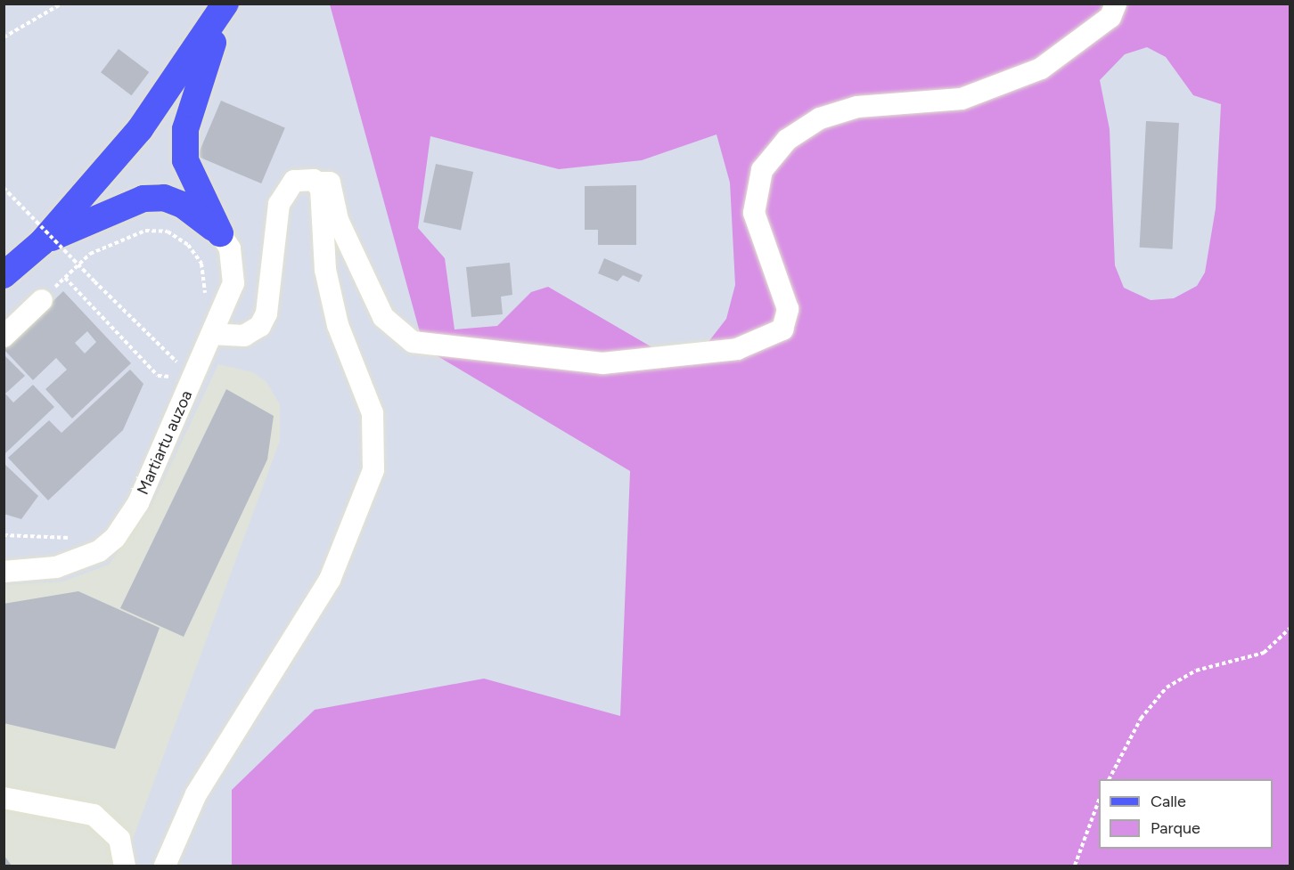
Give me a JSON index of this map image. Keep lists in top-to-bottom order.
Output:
{
  "streets": {
    "street": ["Martiartu auzoa"]
  },
  "legend": ["Calle", "Parque"]
}
